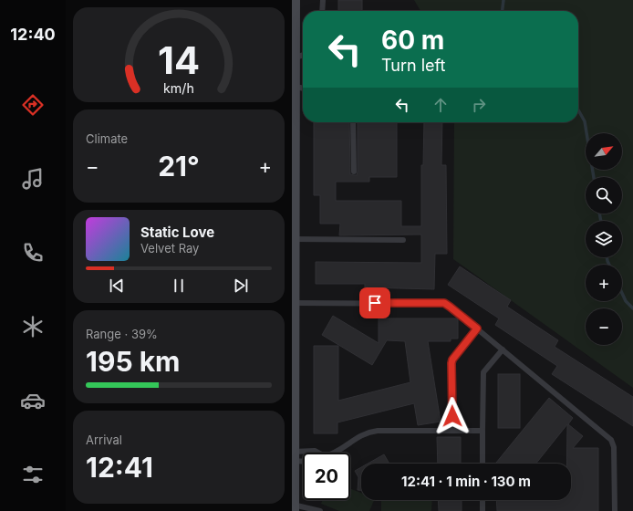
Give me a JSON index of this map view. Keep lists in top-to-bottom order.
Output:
{
  "north": "top right",
  "page": {
    "tabs": "12:40",
    "turn": ["60 m", "Turn left"],
    "tile": [
      "Climate",
      ["Range · 39%", "195 km"],
      ["Arrival", "12:41"]
    ],
    "map_buttons": ["+", "−"],
    "heat": ["−", "21°", "+"],
    "song": ["Static Love", "Velvet Ray"],
    "limit": "20",
    "trip": "12:41 · 1 min · 130 m",
    "gauge": ["14", "km/h"]
  }
}
